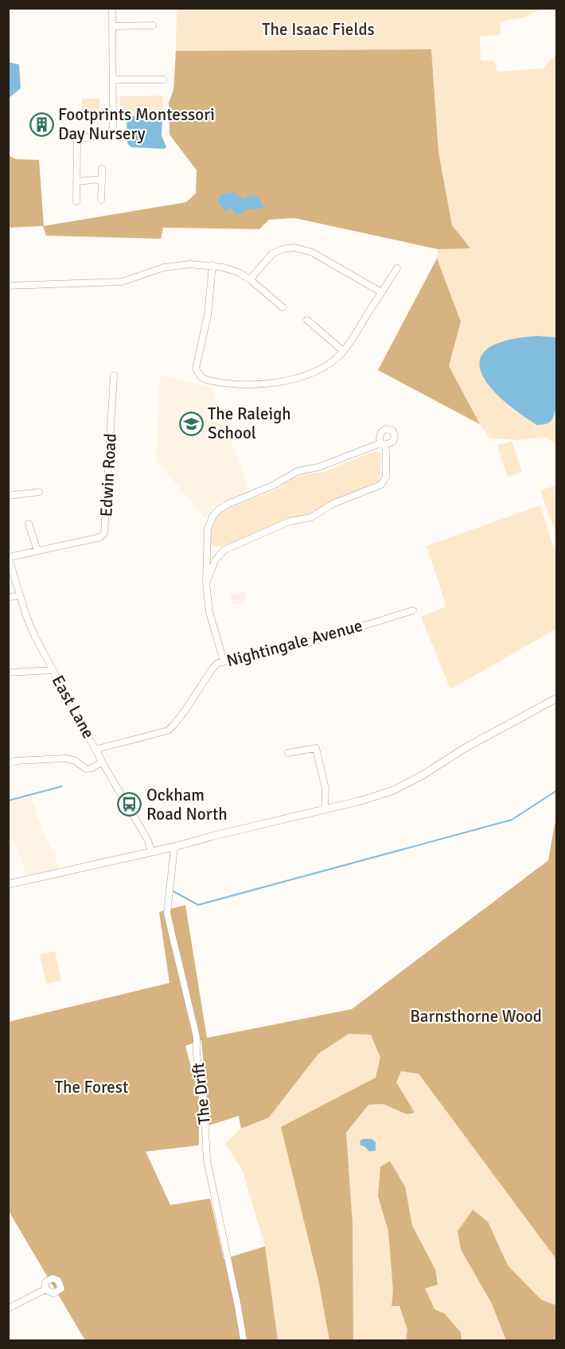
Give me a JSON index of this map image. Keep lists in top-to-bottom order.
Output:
{
  "streets": {
    "street": [
      "Edwin Road",
      "Nightingale Avenue",
      "East Lane",
      "The Drift"
    ]
  },
  "crossings": [
    ["Edwin Road", "East Lane"],
    ["Nightingale Avenue", "East Lane"]
  ],
  "parks": ["The Isaac Fields", "Barnsthorne Wood", "The Forest"],
  "places": {
    "building": ["Footprints Montessori Day Nursery"],
    "school or university": ["The Raleigh School"],
    "bus stop": ["Ockham Road North"]
  }
}
